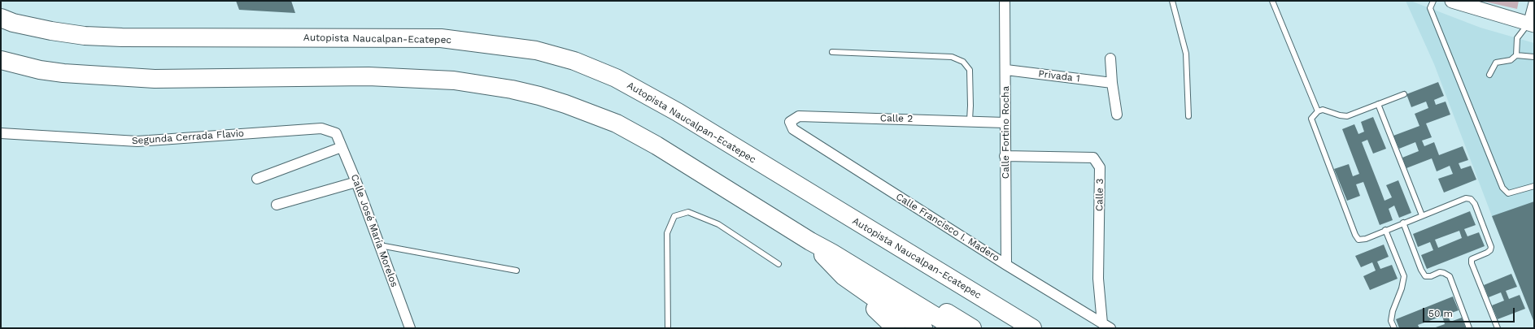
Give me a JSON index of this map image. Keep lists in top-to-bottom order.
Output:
{
  "streets": {
    "highway": ["Autopista Naucalpan-Ecatepec"],
    "street": [
      "Privada 1",
      "Calle 2",
      "Calle Fortino Rocha",
      "Segunda Cerrada Flavio",
      "Calle 3",
      "Calle Francisco I. Madero",
      "Calle José María Morelos"
    ]
  },
  "crossings": [
    ["Privada 1", "Calle Fortino Rocha"],
    ["Calle 2", "Calle Fortino Rocha"],
    ["Calle 2", "Calle Francisco I. Madero"],
    ["Calle Fortino Rocha", "Calle 3"],
    ["Calle Fortino Rocha", "Calle Francisco I. Madero"],
    ["Segunda Cerrada Flavio", "Calle José María Morelos"],
    ["Calle 3", "Calle Francisco I. Madero"]
  ],
  "scale_bar": "50 m"
}
